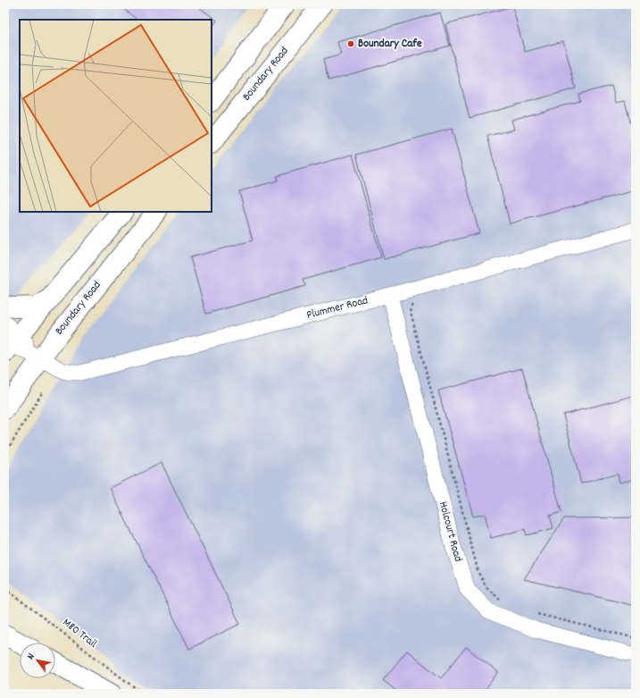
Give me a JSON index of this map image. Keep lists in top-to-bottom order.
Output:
{
  "streets": {
    "main road": ["Boundary Road"],
    "street": ["Plummer Road", "Holcourt Road"],
    "path": ["M80 Trail"]
  },
  "crossings": [
    ["Boundary Road", "Plummer Road"],
    ["Plummer Road", "Holcourt Road"]
  ],
  "places": ["Boundary Cafe"],
  "north": "top left"
}
